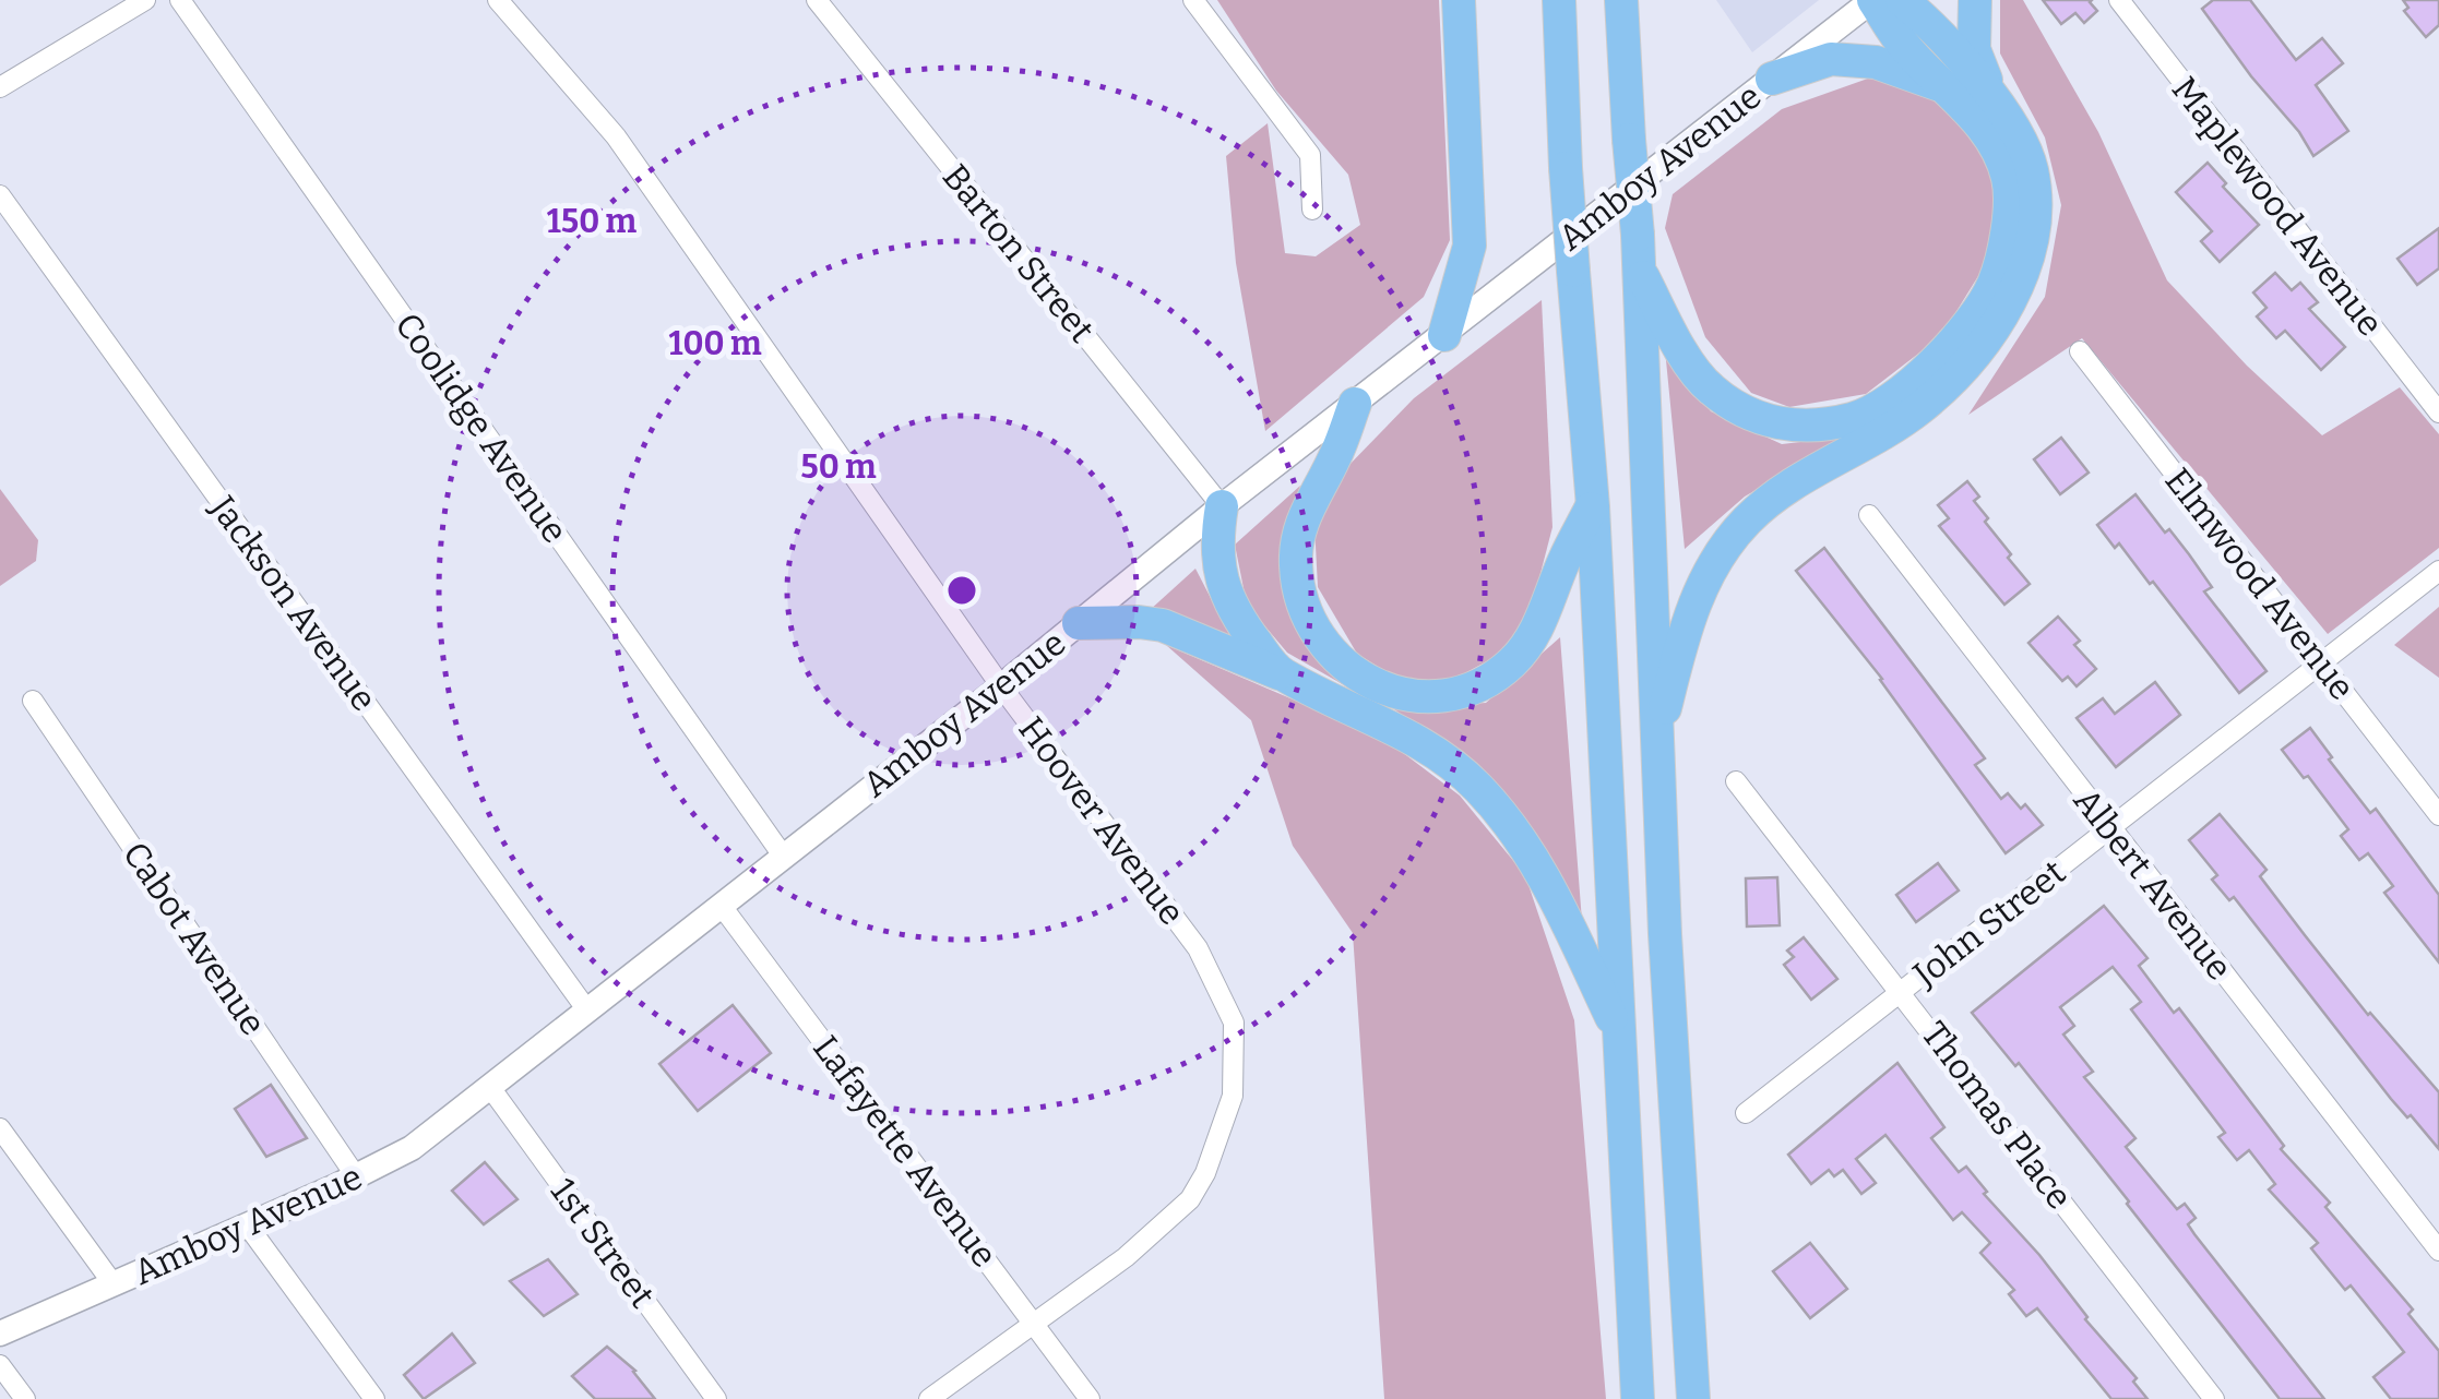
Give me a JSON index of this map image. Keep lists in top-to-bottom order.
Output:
{
  "streets": {
    "street": [
      "Amboy Avenue",
      "Maplewood Avenue",
      "Barton Street",
      "Coolidge Avenue",
      "Elmwood Avenue",
      "Jackson Avenue",
      "Hoover Avenue",
      "Albert Avenue",
      "John Street",
      "Cabot Avenue",
      "Thomas Place",
      "Lafayette Avenue",
      "1st Street"
    ]
  },
  "crossings": [
    ["Amboy Avenue", "Barton Street"],
    ["Amboy Avenue", "Coolidge Avenue"],
    ["Amboy Avenue", "Jackson Avenue"],
    ["Amboy Avenue", "Hoover Avenue"],
    ["Amboy Avenue", "Cabot Avenue"],
    ["Amboy Avenue", "Lafayette Avenue"],
    ["Amboy Avenue", "1st Street"],
    ["Elmwood Avenue", "John Street"],
    ["Hoover Avenue", "Lafayette Avenue"],
    ["Albert Avenue", "John Street"],
    ["John Street", "Thomas Place"]
  ],
  "rings": ["150 m", "100 m", "50 m"]
}
